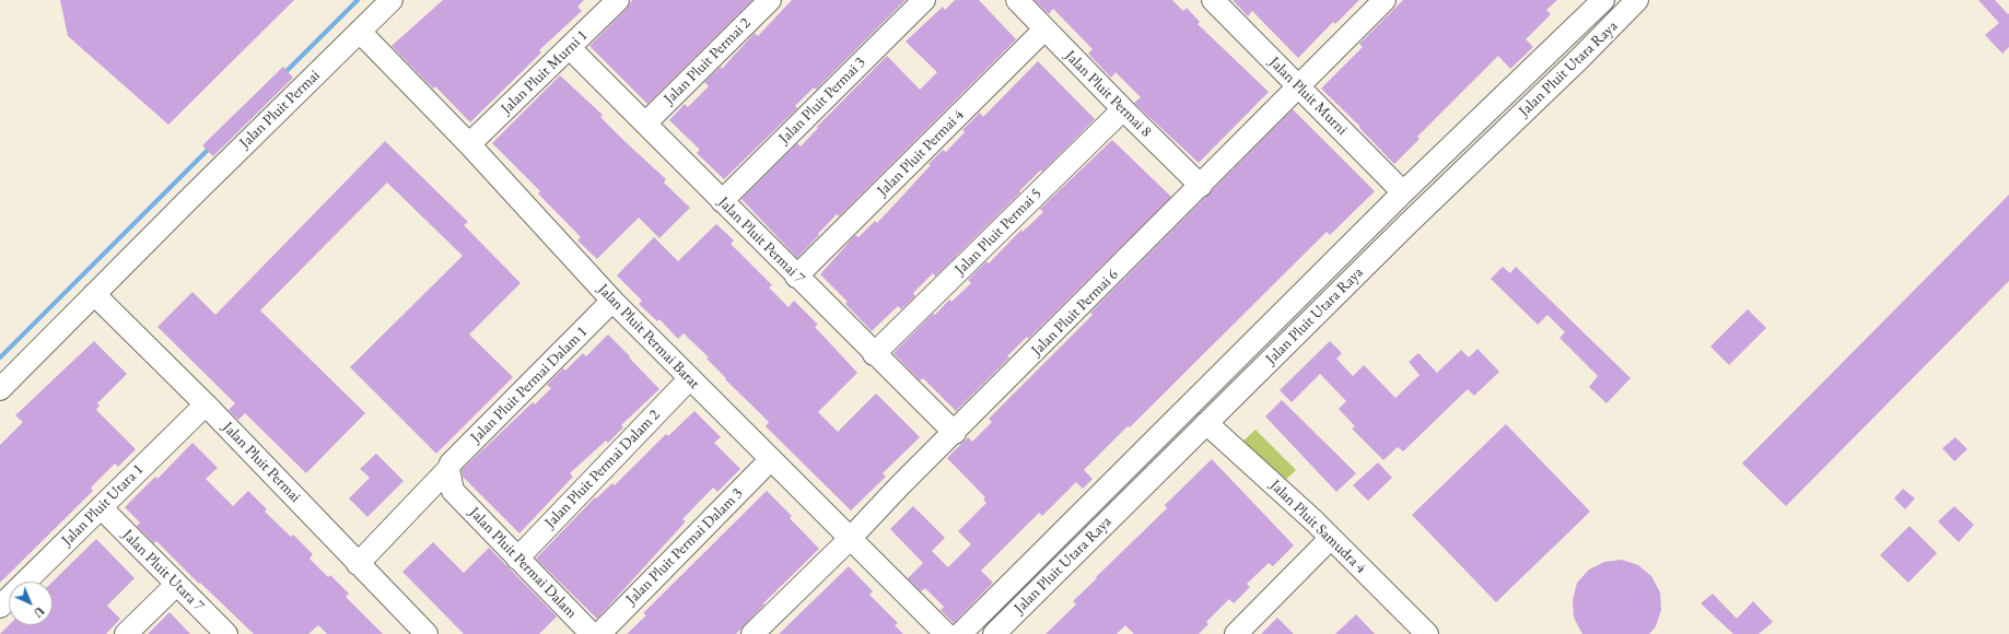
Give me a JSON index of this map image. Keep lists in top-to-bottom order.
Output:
{
  "streets": {
    "street": [
      "Jalan Pluit Permai 2",
      "Jalan Pluit Utara Raya",
      "Jalan Pluit Murni 1",
      "Jalan Pluit Permai 8",
      "Jalan Pluit Murni",
      "Jalan Pluit Permai 3",
      "Jalan Pluit Permai",
      "Jalan Pluit Permai 4",
      "Jalan Pluit Permai 5",
      "Jalan Pluit Permai 7",
      "Jalan Pluit Permai 6",
      "Jalan Pluit Permai Barat",
      "Jalan Pluit Permai Dalam 1",
      "Jalan Pluit Permai Dalam 2",
      "Jalan Pluit Utara 1",
      "Jalan Pluit Samudra 4",
      "Jalan Pluit Permai Dalam 3",
      "Jalan Pluit Permai Dalam",
      "Jalan Pluit Utara 7"
    ]
  },
  "crossings": [
    ["Jalan Pluit Permai 2", "Jalan Pluit Permai 7"],
    ["Jalan Pluit Utara Raya", "Jalan Pluit Murni"],
    ["Jalan Pluit Utara Raya", "Jalan Pluit Samudra 4"],
    ["Jalan Pluit Murni 1", "Jalan Pluit Permai 7"],
    ["Jalan Pluit Murni 1", "Jalan Pluit Permai Barat"],
    ["Jalan Pluit Permai 8", "Jalan Pluit Permai 4"],
    ["Jalan Pluit Permai 8", "Jalan Pluit Permai 5"],
    ["Jalan Pluit Permai 8", "Jalan Pluit Permai 6"],
    ["Jalan Pluit Murni", "Jalan Pluit Permai 6"],
    ["Jalan Pluit Permai 3", "Jalan Pluit Permai 7"],
    ["Jalan Pluit Permai", "Jalan Pluit Permai Barat"],
    ["Jalan Pluit Permai", "Jalan Pluit Permai Dalam 1"],
    ["Jalan Pluit Permai", "Jalan Pluit Utara 1"],
    ["Jalan Pluit Permai 4", "Jalan Pluit Permai 7"],
    ["Jalan Pluit Permai 5", "Jalan Pluit Permai 7"],
    ["Jalan Pluit Permai 7", "Jalan Pluit Permai 6"],
    ["Jalan Pluit Permai 6", "Jalan Pluit Permai Barat"],
    ["Jalan Pluit Permai Barat", "Jalan Pluit Permai Dalam 1"],
    ["Jalan Pluit Permai Barat", "Jalan Pluit Permai Dalam 2"],
    ["Jalan Pluit Permai Barat", "Jalan Pluit Permai Dalam 3"],
    ["Jalan Pluit Permai Dalam 1", "Jalan Pluit Permai Dalam"],
    ["Jalan Pluit Permai Dalam 2", "Jalan Pluit Permai Dalam"],
    ["Jalan Pluit Utara 1", "Jalan Pluit Utara 7"]
  ],
  "north": "bottom right"
}
